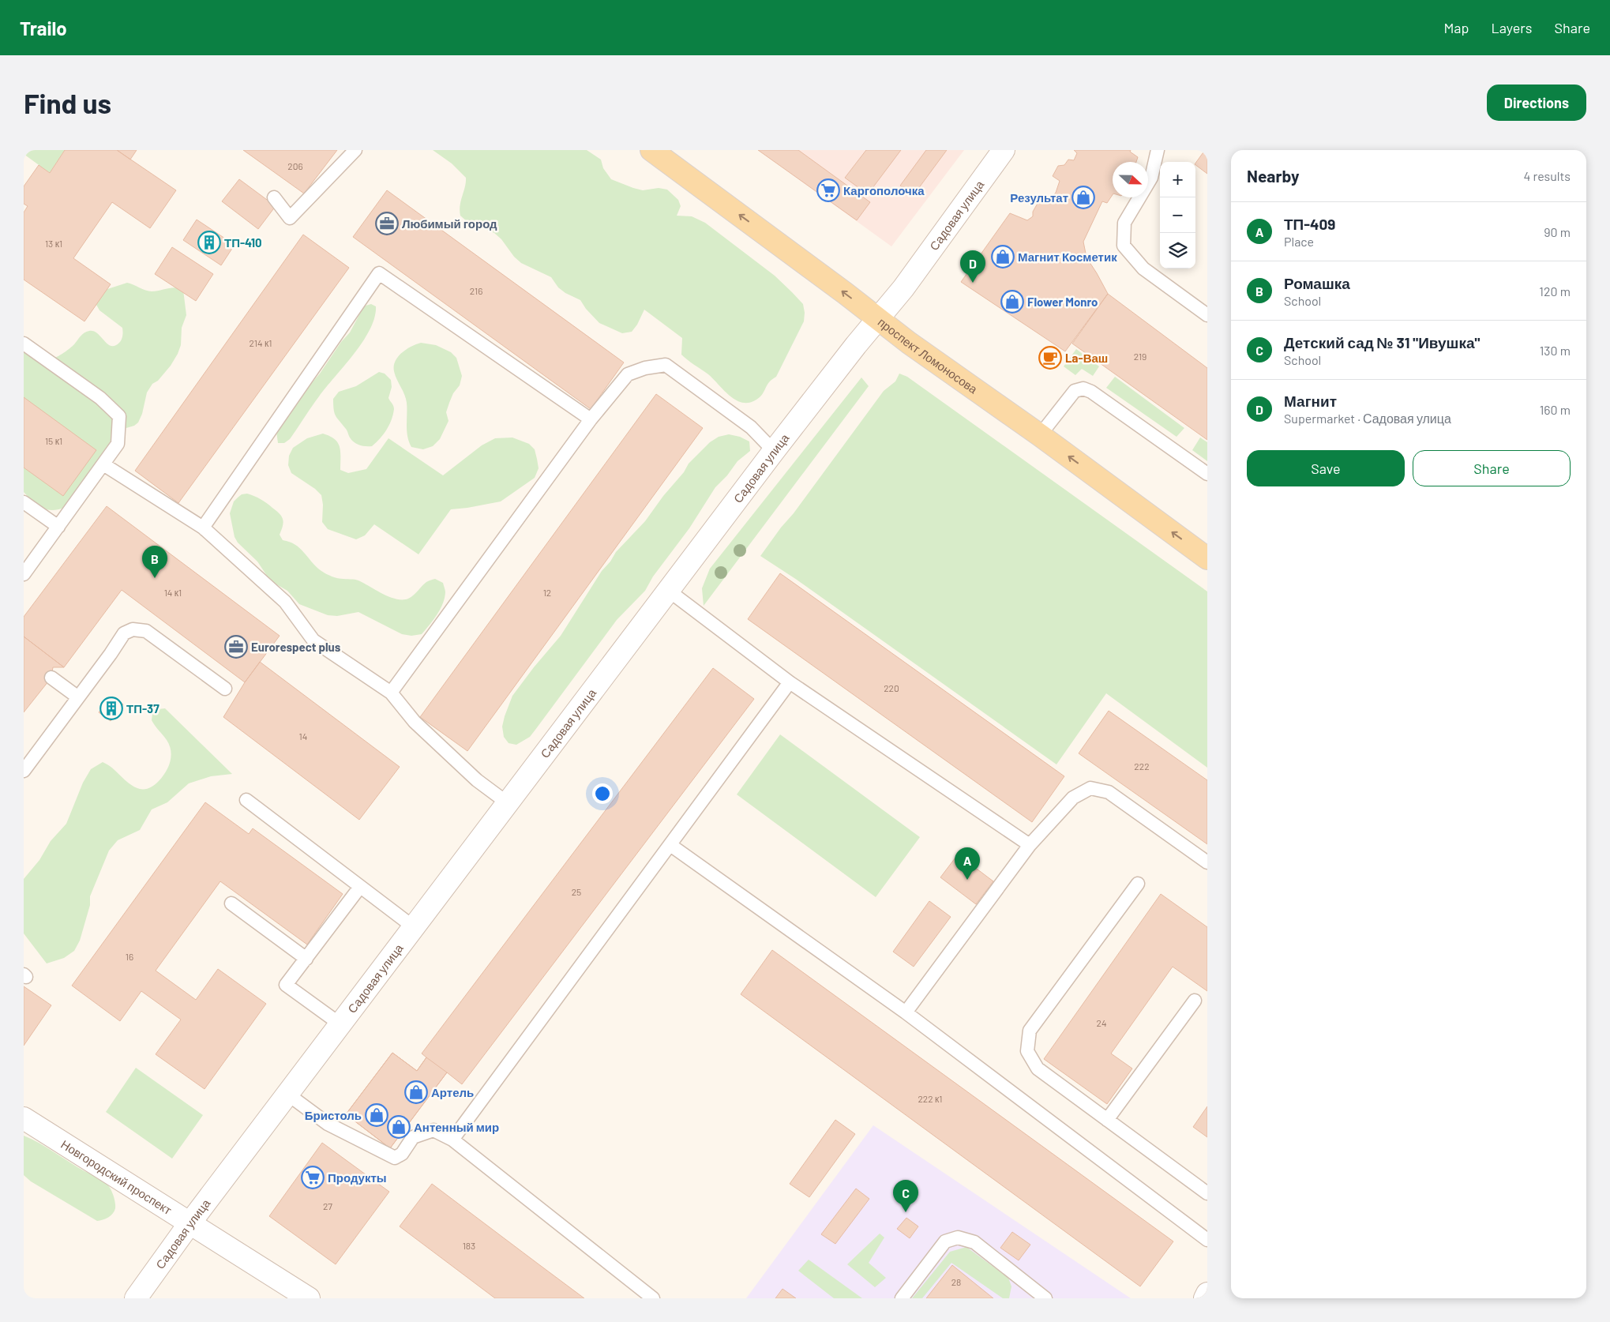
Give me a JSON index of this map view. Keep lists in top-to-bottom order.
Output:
{
  "streets": {
    "main road": ["проспект Ломоносова"],
    "street": ["Садовая улица", "Новгородский проспект"]
  },
  "crossings": [
    ["Садовая улица", "проспект Ломоносова"],
    ["Садовая улица", "Новгородский проспект"]
  ],
  "one_way": ["проспект Ломоносова"],
  "places": {
    "supermarket": ["Каргополочка", "Продукты"],
    "shop": [
      "Результат",
      "Магнит Косметик",
      "Flower Monro",
      "Артель",
      "Бристоль",
      "Антенный мир"
    ],
    "office": ["Любимый город", "Eurorespect plus"],
    "building": ["ТП-410", "ТП-37"],
    "cafe": ["La-Ваш"]
  },
  "house_numbers": [
    "206",
    "13 к1",
    "216",
    "214 к1",
    "219",
    "15 к1",
    "14 к1",
    "12",
    "220",
    "14",
    "222",
    "25",
    "16",
    "24",
    "222 к1",
    "27",
    "183",
    "28"
  ],
  "north": "right",
  "page": {
    "header": "Trailo",
    "nav": ["Map", "Layers", "Share"],
    "buttons": [
      "Directions",
      ["Save", "Share"]
    ],
    "title": "Find us",
    "heading": ["Nearby", "4 results"],
    "map_buttons": ["+", "−"],
    "list": [
      {
        "mark": "A",
        "name": "ТП-409",
        "note": "Place",
        "value": "90 m"
      },
      {
        "mark": "B",
        "name": "Ромашка",
        "note": "School",
        "value": "120 m"
      },
      {
        "mark": "C",
        "name": "Детский сад № 31 \"Ивушка\"",
        "note": "School",
        "value": "130 m"
      },
      {
        "mark": "D",
        "name": "Магнит",
        "note": "Supermarket · Садовая улица",
        "value": "160 m"
      }
    ],
    "pins": [
      "D",
      "B",
      "A",
      "C"
    ]
  }
}
